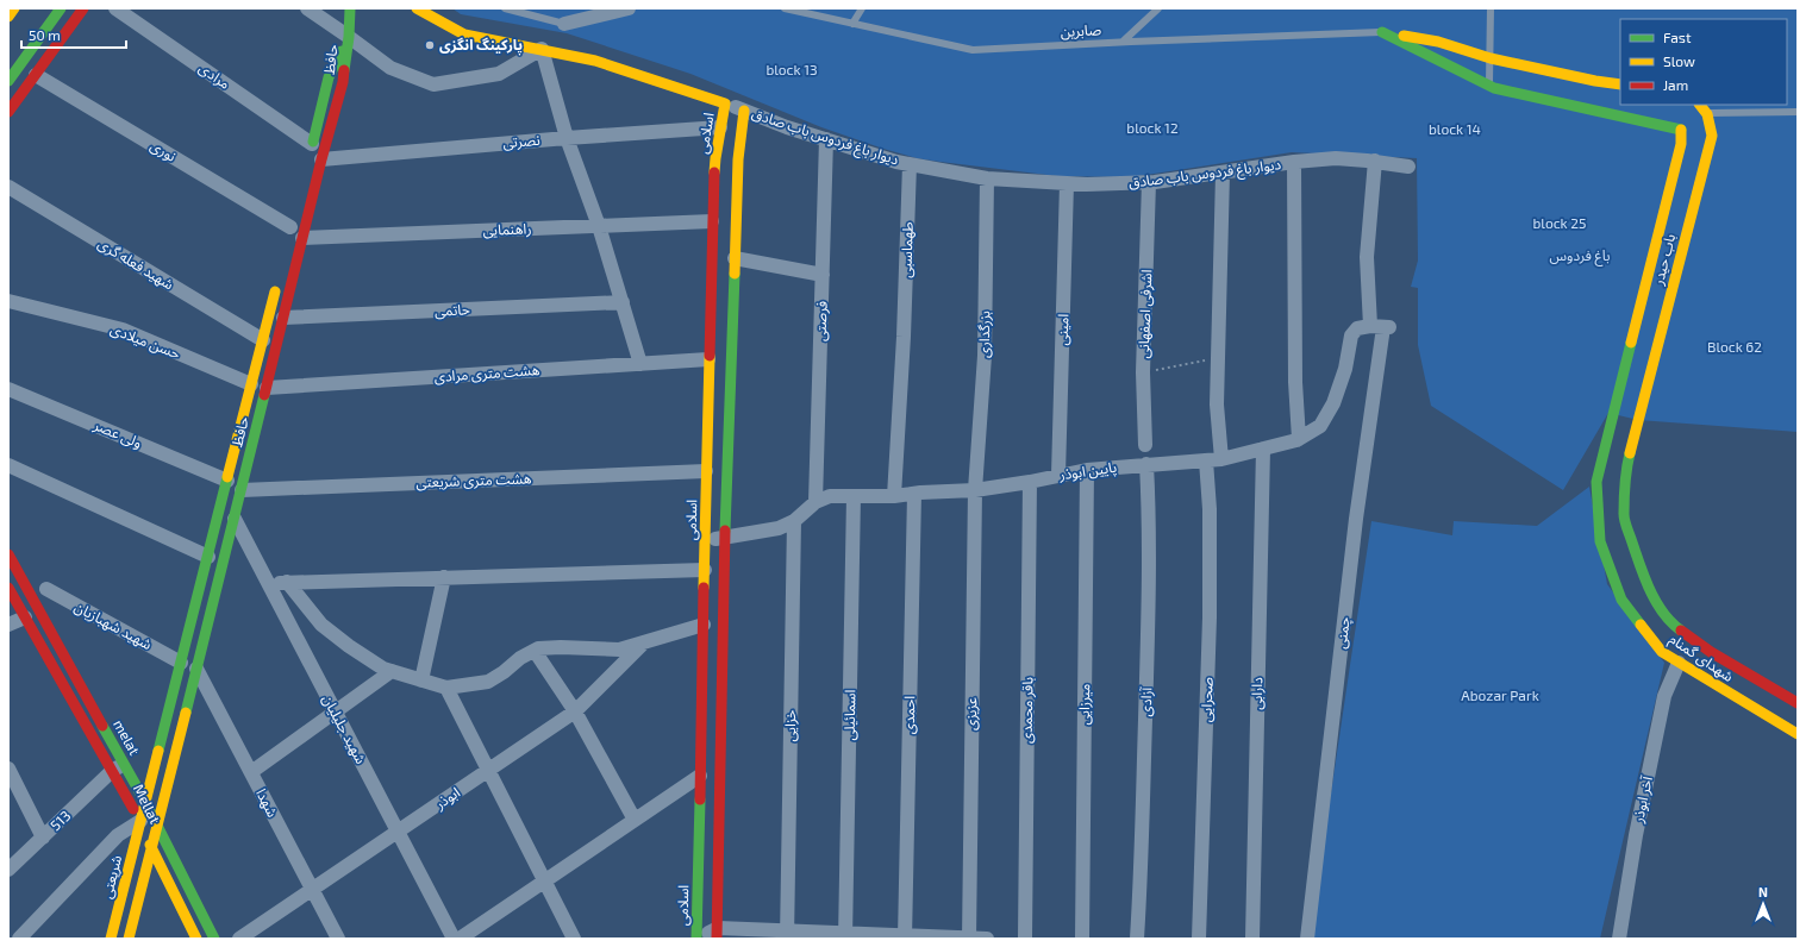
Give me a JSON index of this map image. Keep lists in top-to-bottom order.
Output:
{
  "streets": {
    "main road": [
      "حافظ",
      "اسلامی",
      "باب حیدر",
      "شهدای گمنام",
      "melat",
      "Mellat",
      "شریعتی"
    ],
    "street": [
      "مرادی",
      "دیوار باغ فردوس باب صادق",
      "نصرتی",
      "نوری",
      "راهنمایی",
      "طهماسبی",
      "شهید فعله گری",
      "حاتمی",
      "اشرفی اصفهانی",
      "فرصتی",
      "امینی",
      "بزرگداری",
      "حسن میلادی",
      "هشت متری مرادی",
      "ولی عصر",
      "پایین ابوذر",
      "هشت متری شریعتی",
      "شهید شهبازیان",
      "چمنی",
      "دارابی",
      "صحرایی",
      "آزادی",
      "میرزایی",
      "باقر محمدی",
      "عزیزی",
      "اسمائیلی",
      "احمدی",
      "خزایی",
      "شهید جلیلیان",
      "ابوذر",
      "آخر ابوذر",
      "شهدا",
      "513"
    ],
    "lane": ["صابرین"]
  },
  "crossings": [
    ["حافظ", "مرادی"],
    ["حافظ", "نصرتی"],
    ["حافظ", "نوری"],
    ["حافظ", "راهنمایی"],
    ["حافظ", "شهید فعله گری"],
    ["حافظ", "حاتمی"],
    ["حافظ", "حسن میلادی"],
    ["حافظ", "هشت متری مرادی"],
    ["حافظ", "ولی عصر"],
    ["حافظ", "هشت متری شریعتی"],
    ["حافظ", "شهید شهبازیان"],
    ["حافظ", "شهید جلیلیان"],
    ["حافظ", "melat"],
    ["حافظ", "شهدا"],
    ["حافظ", "Mellat"],
    ["حافظ", "شریعتی"],
    ["مرادی", "نصرتی"],
    ["اسلامی", "دیوار باغ فردوس باب صادق"],
    ["اسلامی", "نصرتی"],
    ["اسلامی", "راهنمایی"],
    ["اسلامی", "هشت متری مرادی"],
    ["اسلامی", "پایین ابوذر"],
    ["اسلامی", "هشت متری شریعتی"],
    ["دیوار باغ فردوس باب صادق", "طهماسبی"],
    ["دیوار باغ فردوس باب صادق", "اشرفی اصفهانی"],
    ["دیوار باغ فردوس باب صادق", "فرصتی"],
    ["دیوار باغ فردوس باب صادق", "امینی"],
    ["دیوار باغ فردوس باب صادق", "بزرگداری"],
    ["دیوار باغ فردوس باب صادق", "چمنی"],
    ["نوری", "راهنمایی"],
    ["طهماسبی", "پایین ابوذر"],
    ["باب حیدر", "شهدای گمنام"],
    ["فرصتی", "پایین ابوذر"],
    ["امینی", "پایین ابوذر"],
    ["بزرگداری", "پایین ابوذر"],
    ["بزرگداری", "عزیزی"],
    ["پایین ابوذر", "چمنی"],
    ["پایین ابوذر", "دارابی"],
    ["پایین ابوذر", "صحرایی"],
    ["پایین ابوذر", "آزادی"],
    ["پایین ابوذر", "میرزایی"],
    ["پایین ابوذر", "باقر محمدی"],
    ["پایین ابوذر", "عزیزی"],
    ["پایین ابوذر", "اسمائیلی"],
    ["پایین ابوذر", "احمدی"],
    ["پایین ابوذر", "خزایی"],
    ["شهدای گمنام", "آخر ابوذر"],
    ["شهید جلیلیان", "ابوذر"],
    ["melat", "Mellat"],
    ["melat", "513"],
    ["melat", "شریعتی"],
    ["ابوذر", "شهدا"],
    ["Mellat", "513"],
    ["Mellat", "شریعتی"]
  ],
  "parks": [
    "block 13",
    "block 12",
    "block 14",
    "block 25",
    "باغ فردوس",
    "Block 62",
    "Abozar Park"
  ],
  "places": ["پارکینگ انگزی"],
  "legend": ["Fast", "Slow", "Jam"],
  "scale_bar": "50 m",
  "north": "top"
}
